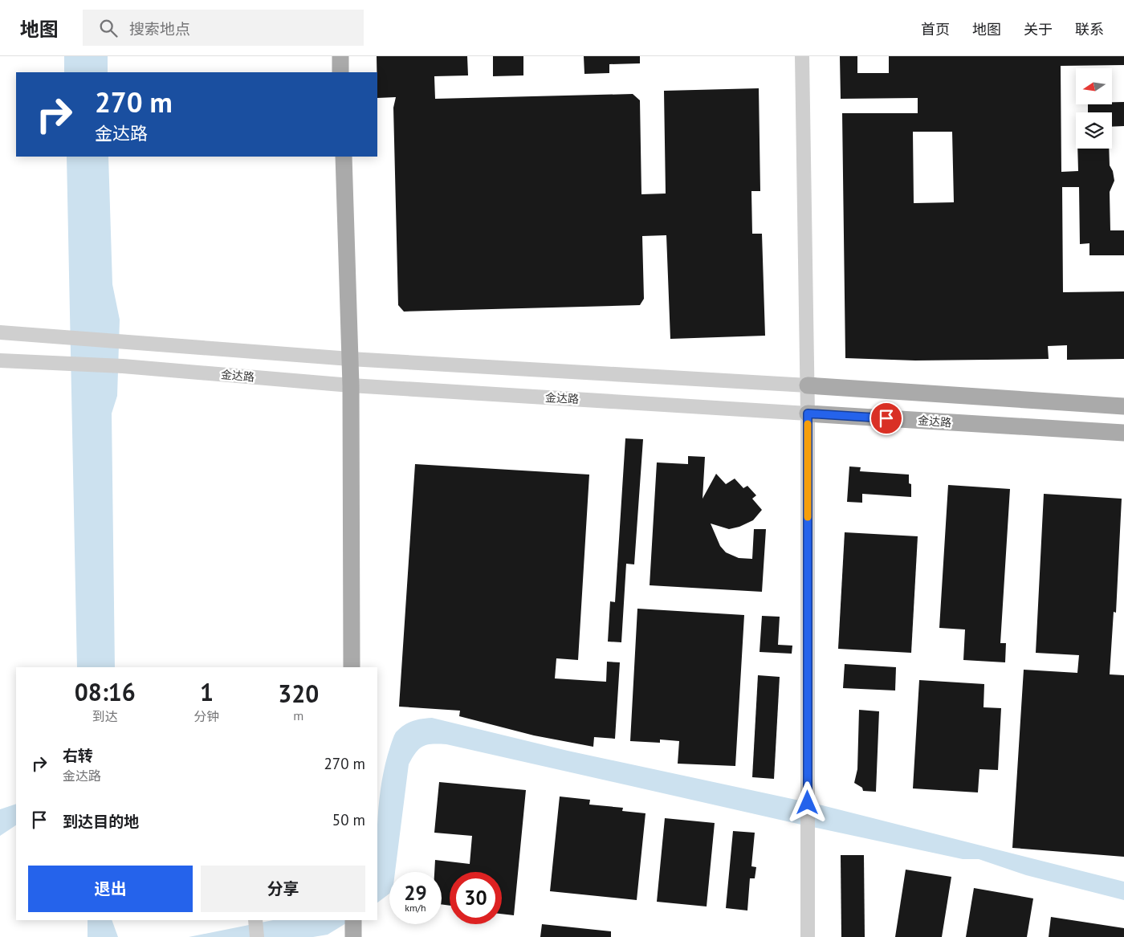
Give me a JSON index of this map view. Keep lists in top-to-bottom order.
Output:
{
  "streets": {
    "main road": ["金达路"]
  },
  "north": "left",
  "page": {
    "header": "地图",
    "search": "搜索地点",
    "nav": [
      "首页",
      "地图",
      "关于",
      "联系"
    ],
    "turn": ["270 m", "金达路"],
    "eta": [
      "08:16",
      "到达",
      "1",
      "分钟",
      "320",
      "m"
    ],
    "list": [
      {
        "name": "右转",
        "note": "金达路",
        "value": "270 m"
      },
      {
        "name": "到达目的地",
        "value": "50 m"
      }
    ],
    "buttons": ["退出", "分享"],
    "speed": "29 km/h",
    "limit": "30"
  }
}
